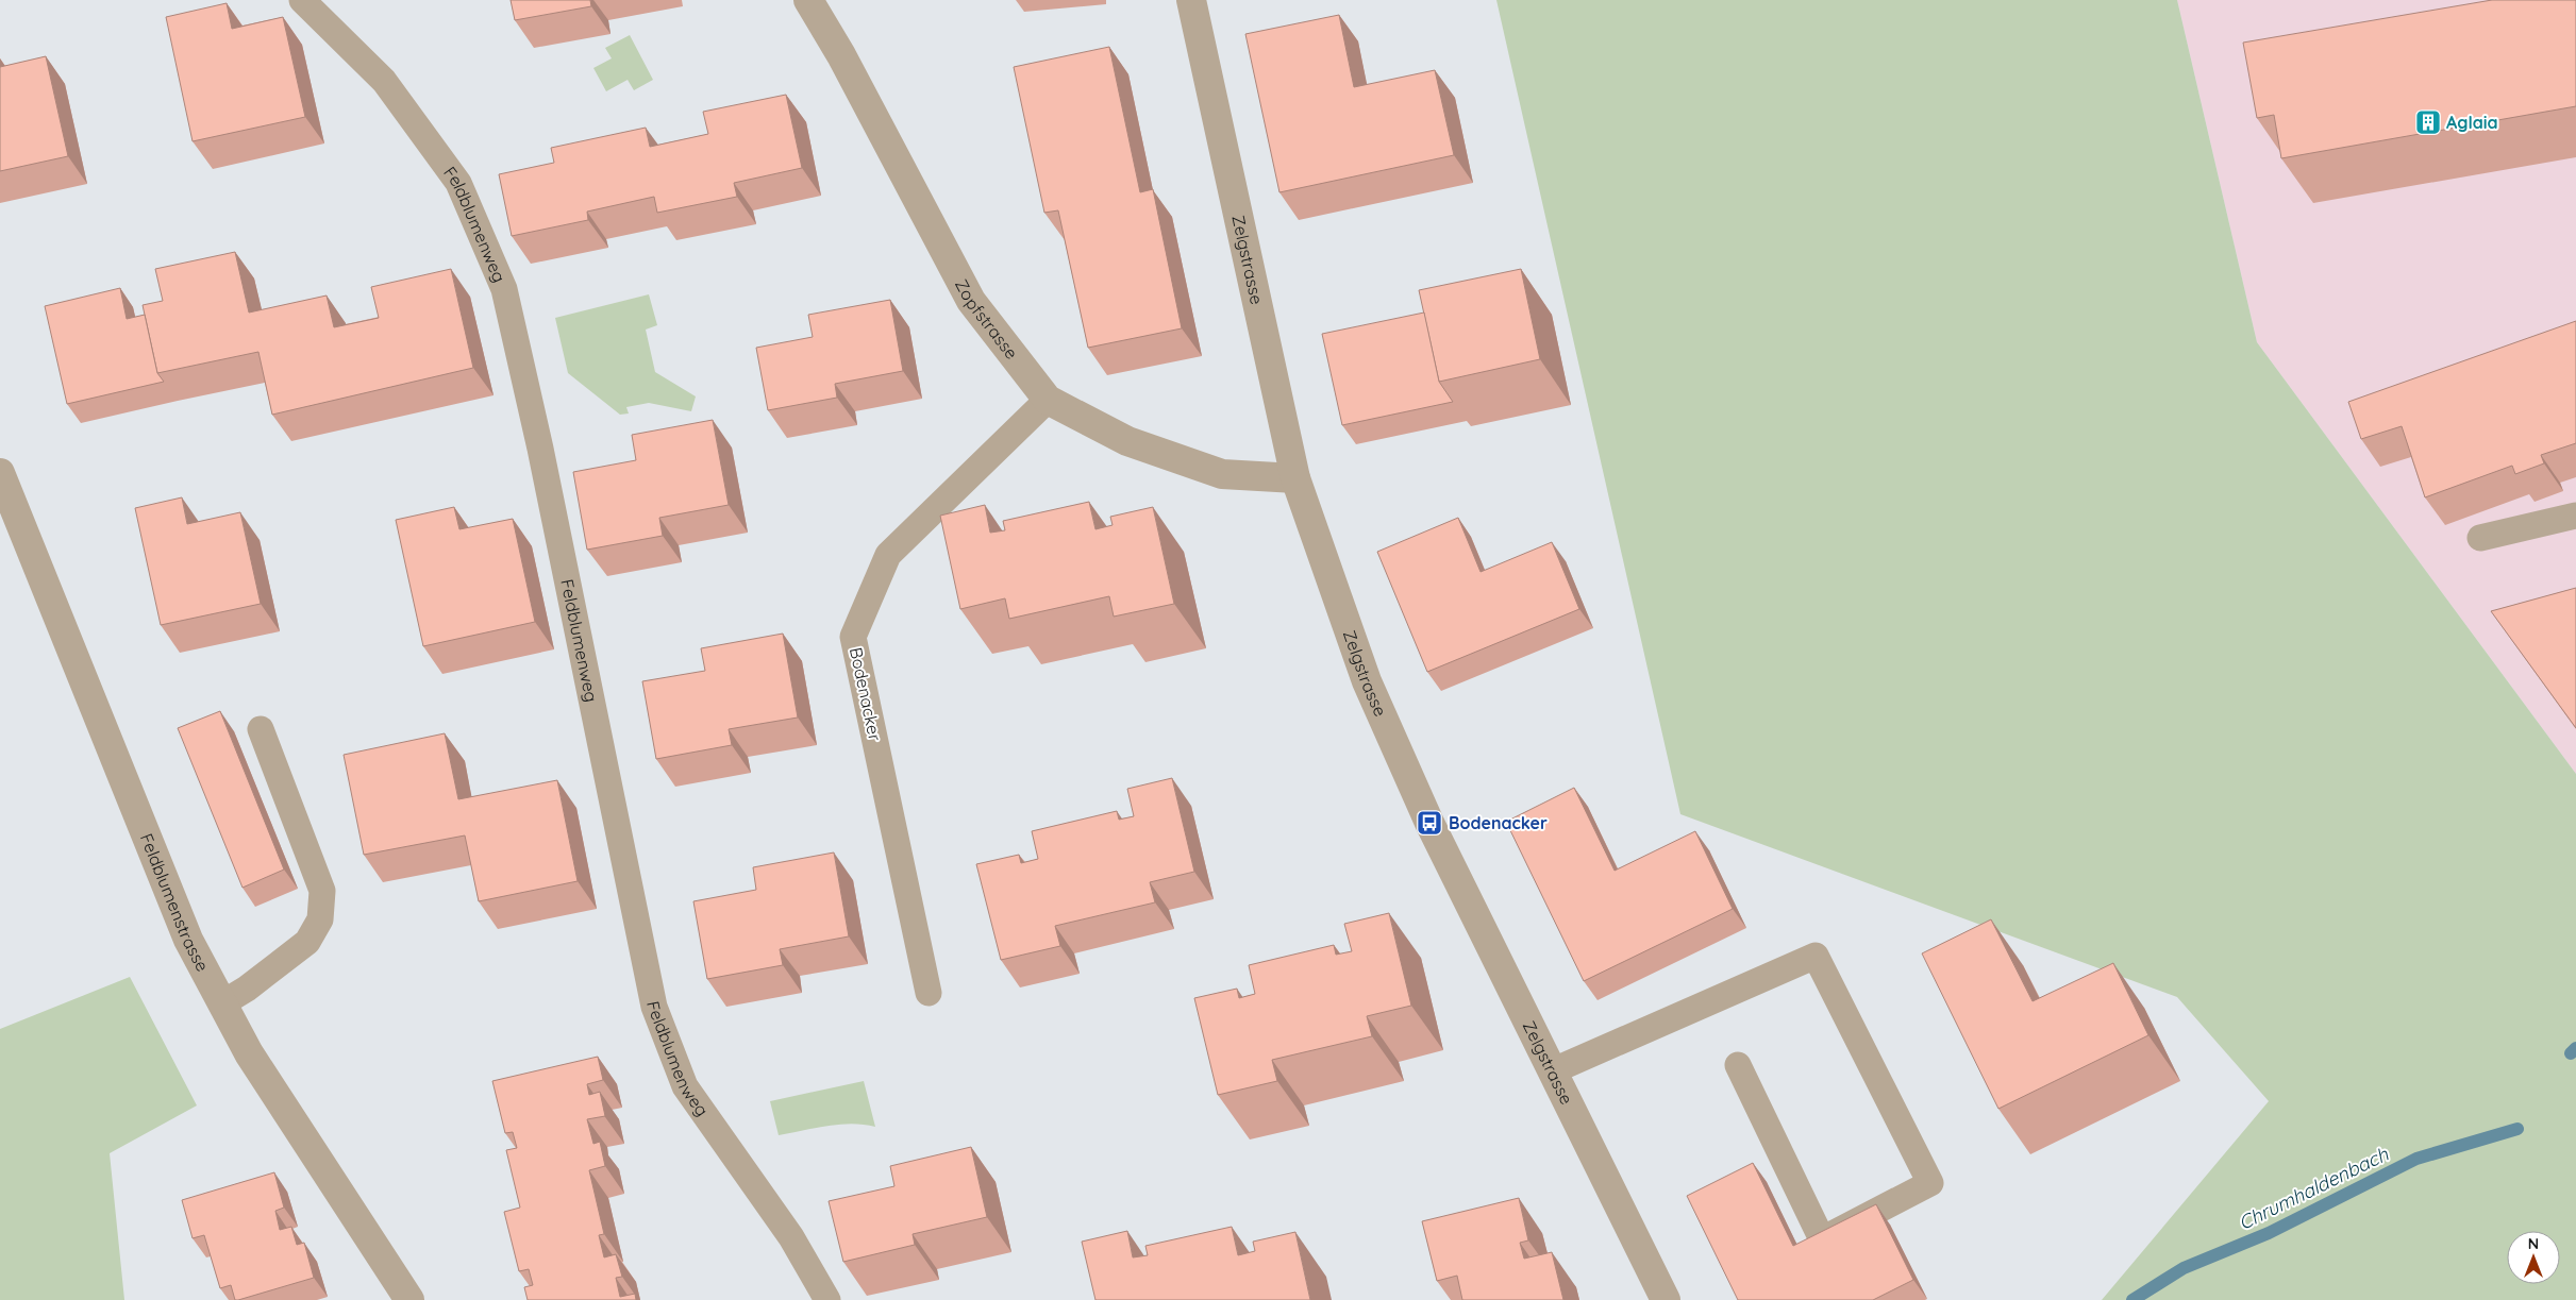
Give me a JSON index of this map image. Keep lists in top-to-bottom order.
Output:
{
  "streets": {
    "street": ["Zelgstrasse", "Zopfstrasse", "Feldblumenstrasse"],
    "lane": ["Feldblumenweg", "Bodenacker"]
  },
  "crossings": [
    ["Zelgstrasse", "Zopfstrasse"],
    ["Zopfstrasse", "Bodenacker"]
  ],
  "water": ["Chrumhaldenbach"],
  "places": {
    "building": ["Aglaia"],
    "bus stop": ["Bodenacker"]
  },
  "north": "top"
}
